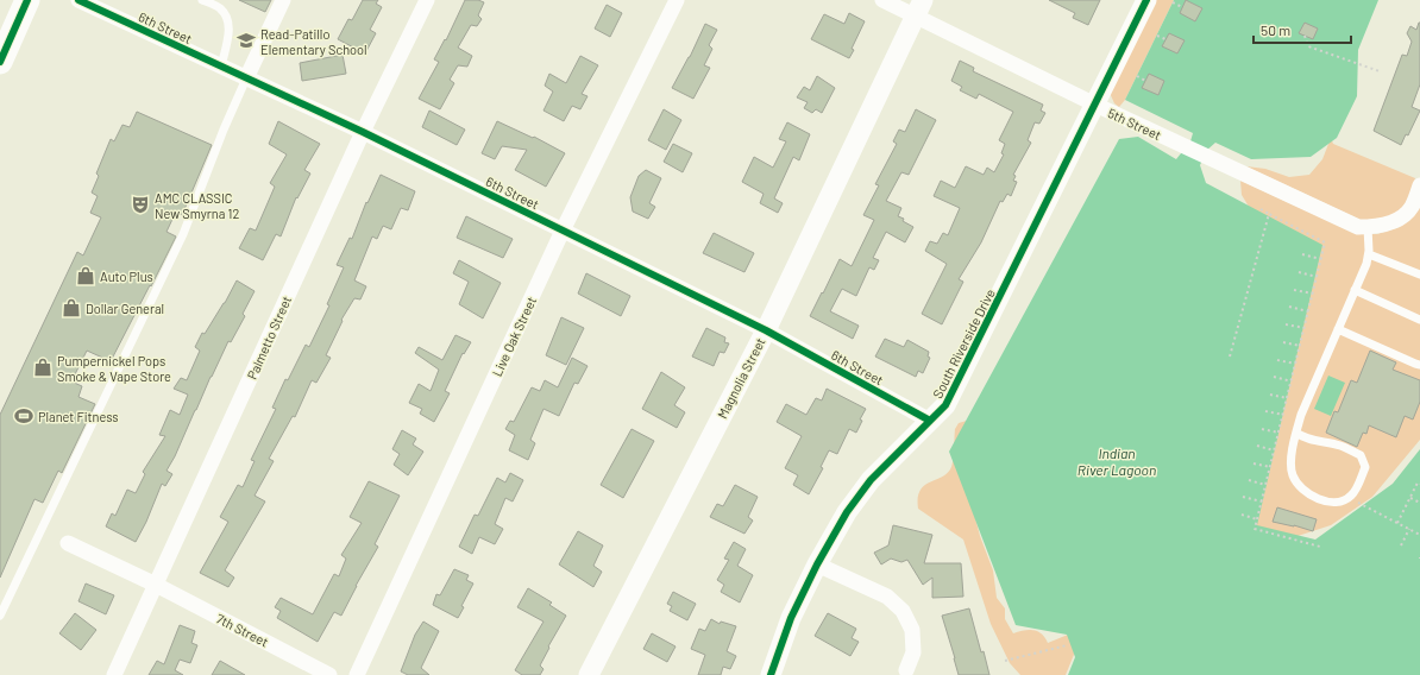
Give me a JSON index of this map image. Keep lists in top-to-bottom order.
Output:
{
  "streets": {
    "street": [
      "6th Street",
      "5th Street",
      "Live Oak Street",
      "Palmetto Street",
      "South Riverside Drive",
      "Magnolia Street",
      "7th Street"
    ]
  },
  "crossings": [
    ["6th Street", "Live Oak Street"],
    ["6th Street", "Palmetto Street"],
    ["6th Street", "South Riverside Drive"],
    ["6th Street", "Magnolia Street"],
    ["5th Street", "South Riverside Drive"],
    ["5th Street", "Magnolia Street"],
    ["Palmetto Street", "7th Street"]
  ],
  "water": ["Indian River Lagoon"],
  "places": {
    "school or university": ["Read-Patillo Elementary School"],
    "theatre": ["AMC CLASSIC New Smyrna 12"],
    "shop": ["Auto Plus", "Dollar General", "Pumpernickel Pops Smoke & Vape Store"],
    "sports": ["Planet Fitness"]
  },
  "scale_bar": "50 m"
}
